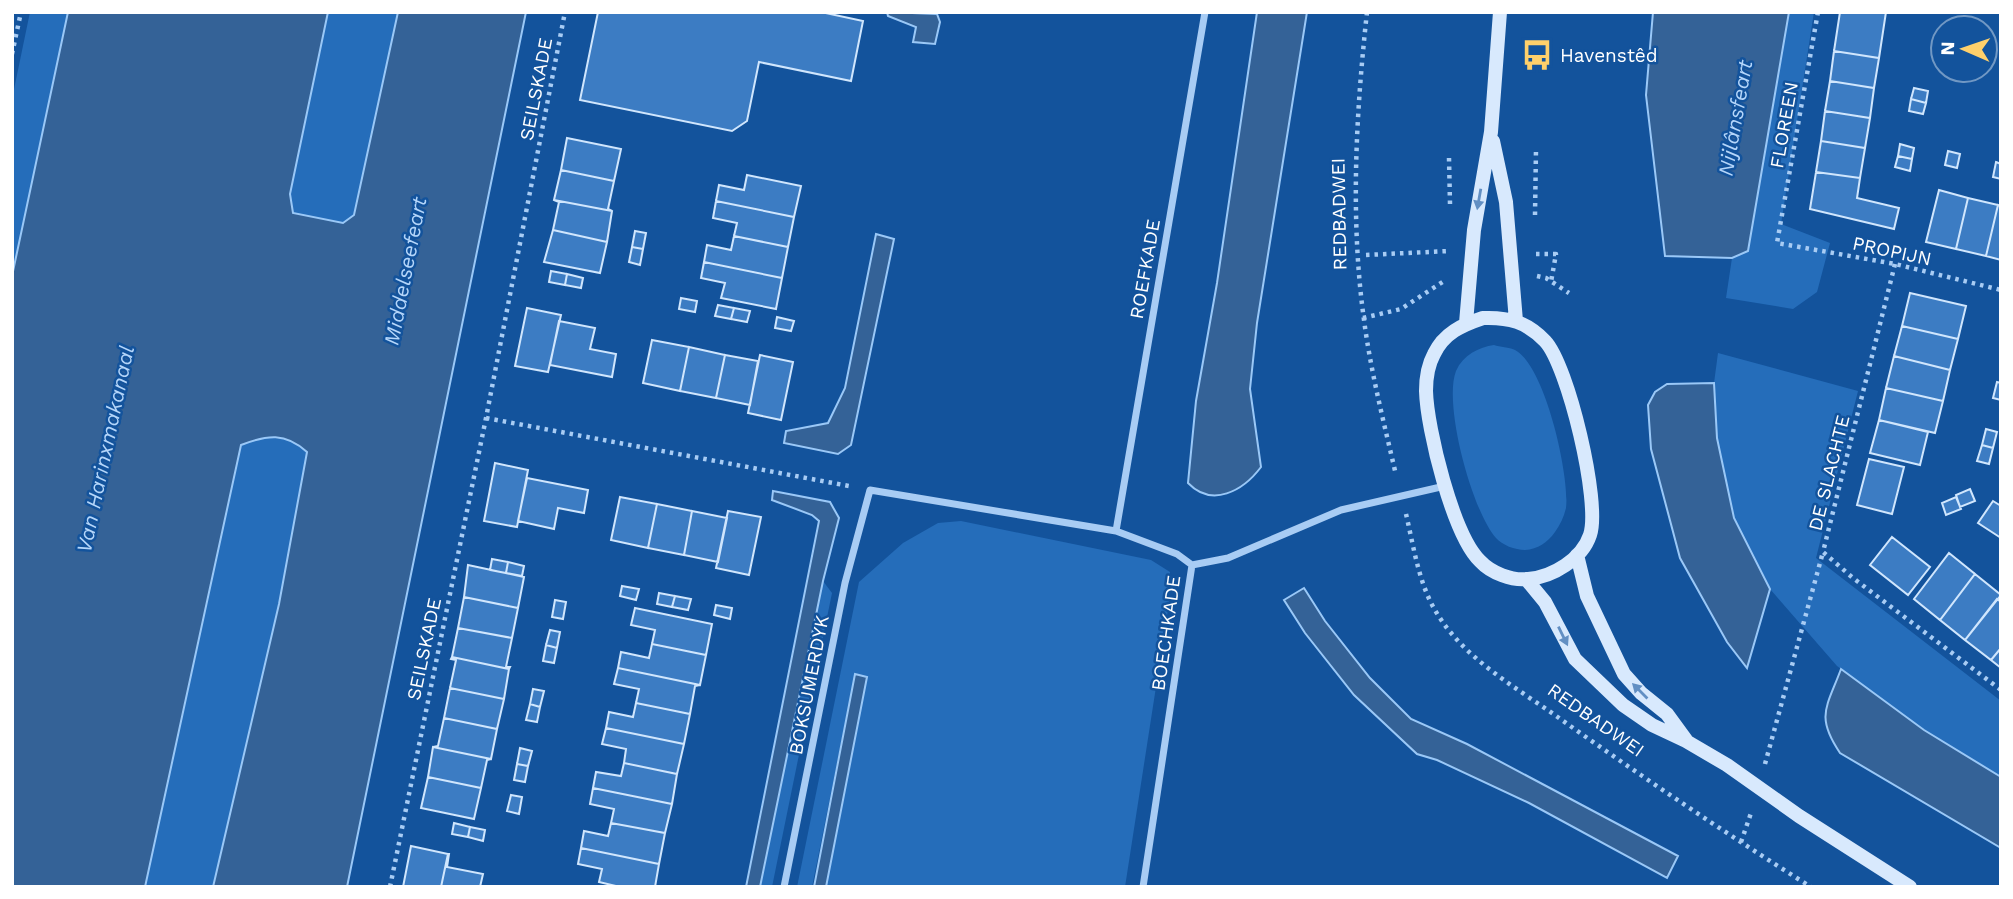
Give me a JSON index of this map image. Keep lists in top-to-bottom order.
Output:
{
  "streets": {
    "street": [
      "REDBADWEI",
      "ROEFKADE",
      "BOECHKADE",
      "BOKSUMERDYK"
    ],
    "path": [
      "SEILSKADE",
      "FLOREEN",
      "PROPIJN",
      "DE SLACHTE"
    ]
  },
  "crossings": [
    ["FLOREEN", "PROPIJN"],
    ["REDBADWEI", "BOECHKADE"],
    ["PROPIJN", "DE SLACHTE"]
  ],
  "water": ["Nijlânsfeart", "Middelseefeart", "Van Harinxmakanaal"],
  "places": {
    "bus stop": ["Havenstêd"]
  },
  "north": "left"
}
